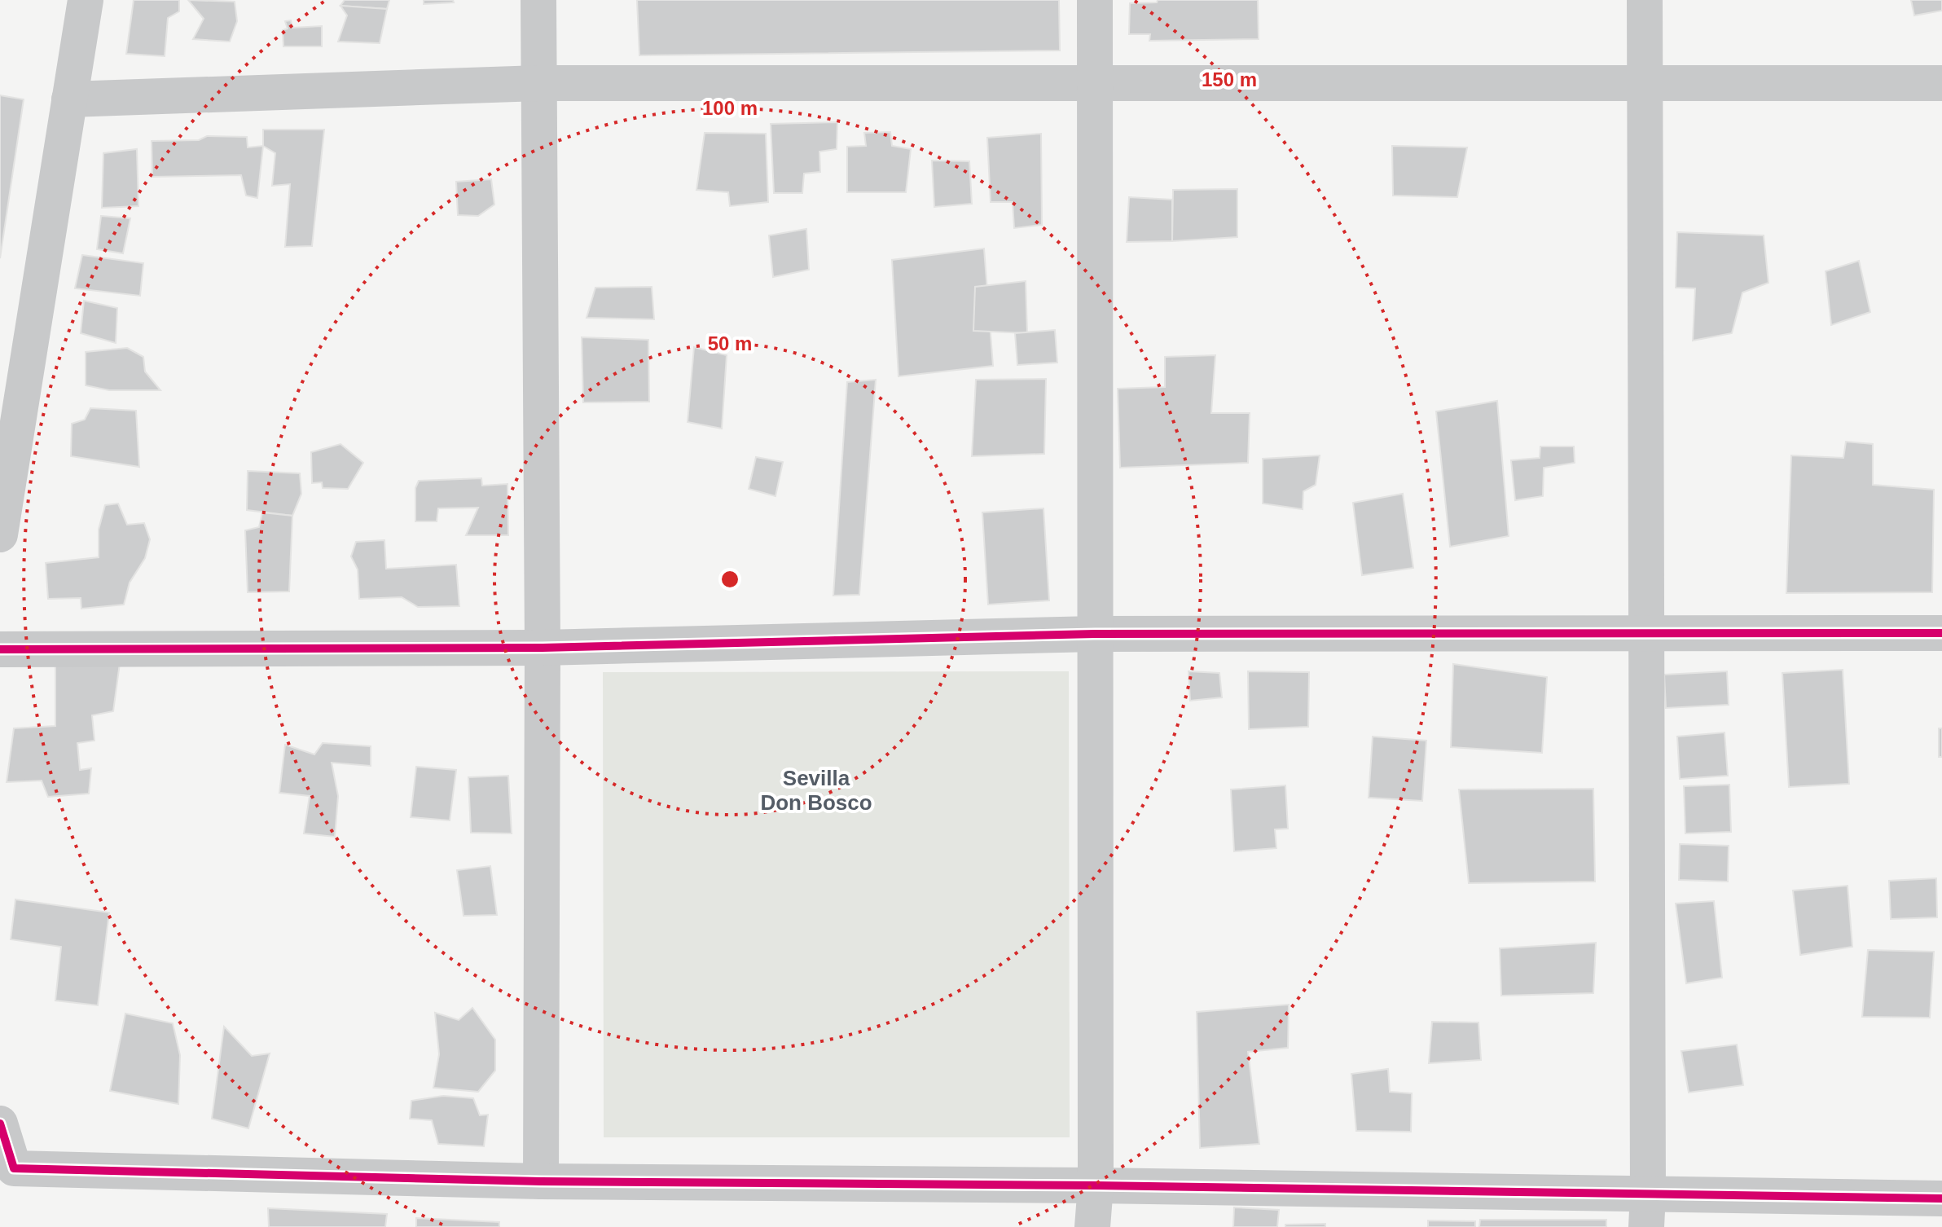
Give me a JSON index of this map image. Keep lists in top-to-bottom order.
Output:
{
  "districts": ["Sevilla Don Bosco"],
  "rings": ["150 m", "100 m", "50 m"]
}
